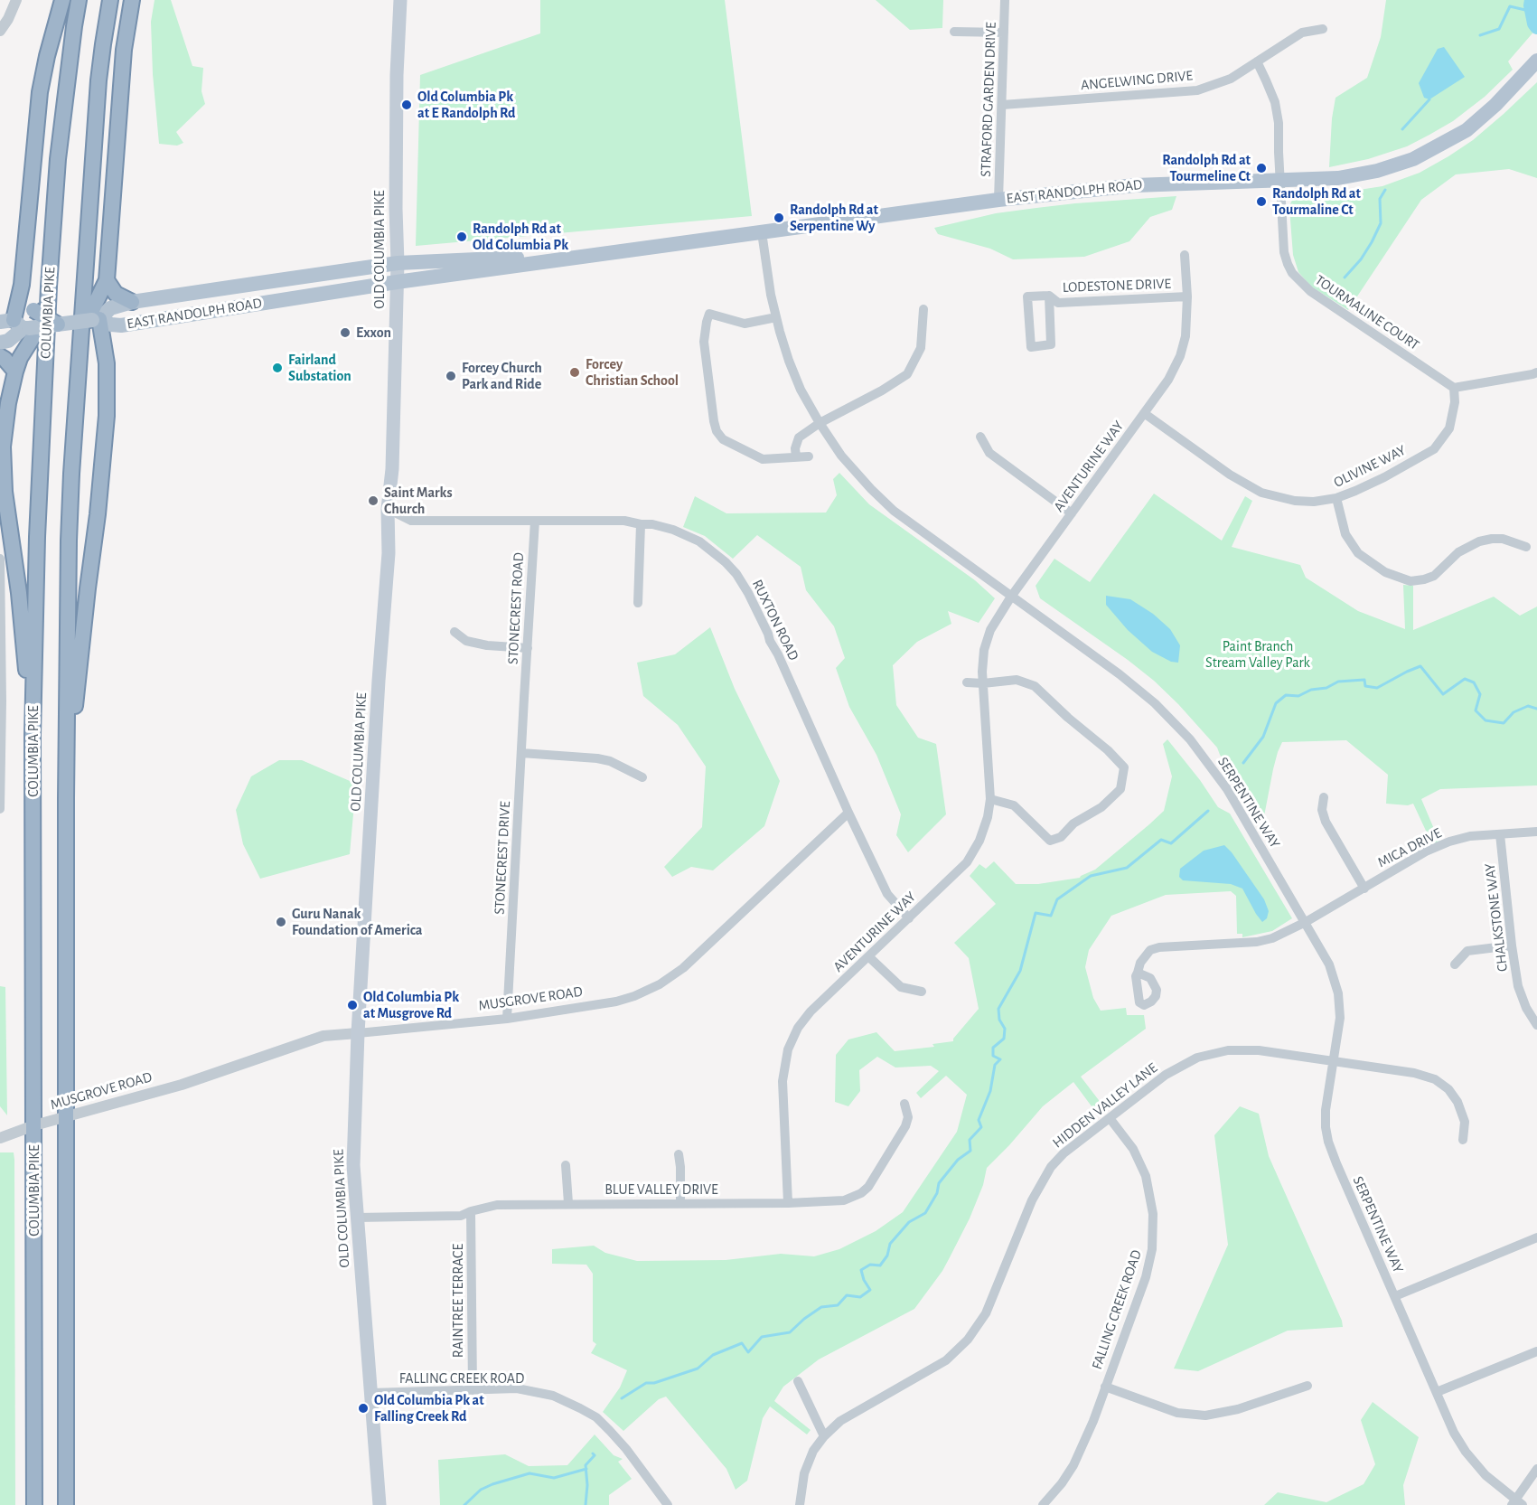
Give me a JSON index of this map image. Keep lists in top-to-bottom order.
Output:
{
  "streets": {
    "highway": ["COLUMBIA PIKE"],
    "main road": ["EAST RANDOLPH ROAD", "OLD COLUMBIA PIKE"],
    "street": [
      "ANGELWING DRIVE",
      "STRAFORD GARDEN DRIVE",
      "LODESTONE DRIVE",
      "TOURMALINE COURT",
      "AVENTURINE WAY",
      "OLIVINE WAY",
      "STONECREST ROAD",
      "RUXTON ROAD",
      "SERPENTINE WAY",
      "MICA DRIVE",
      "STONECREST DRIVE",
      "CHALKSTONE WAY",
      "MUSGROVE ROAD",
      "HIDDEN VALLEY LANE",
      "BLUE VALLEY DRIVE",
      "RAINTREE TERRACE",
      "FALLING CREEK ROAD"
    ]
  },
  "crossings": [
    ["ANGELWING DRIVE", "STRAFORD GARDEN DRIVE"],
    ["ANGELWING DRIVE", "TOURMALINE COURT"],
    ["STRAFORD GARDEN DRIVE", "EAST RANDOLPH ROAD"],
    ["EAST RANDOLPH ROAD", "OLD COLUMBIA PIKE"],
    ["EAST RANDOLPH ROAD", "TOURMALINE COURT"],
    ["EAST RANDOLPH ROAD", "SERPENTINE WAY"],
    ["OLD COLUMBIA PIKE", "RUXTON ROAD"],
    ["OLD COLUMBIA PIKE", "MUSGROVE ROAD"],
    ["OLD COLUMBIA PIKE", "BLUE VALLEY DRIVE"],
    ["OLD COLUMBIA PIKE", "FALLING CREEK ROAD"],
    ["LODESTONE DRIVE", "AVENTURINE WAY"],
    ["COLUMBIA PIKE", "MUSGROVE ROAD"],
    ["TOURMALINE COURT", "OLIVINE WAY"],
    ["AVENTURINE WAY", "OLIVINE WAY"],
    ["AVENTURINE WAY", "RUXTON ROAD"],
    ["AVENTURINE WAY", "SERPENTINE WAY"],
    ["AVENTURINE WAY", "BLUE VALLEY DRIVE"],
    ["STONECREST ROAD", "RUXTON ROAD"],
    ["STONECREST ROAD", "STONECREST DRIVE"],
    ["RUXTON ROAD", "MUSGROVE ROAD"],
    ["SERPENTINE WAY", "MICA DRIVE"],
    ["SERPENTINE WAY", "HIDDEN VALLEY LANE"],
    ["MICA DRIVE", "CHALKSTONE WAY"],
    ["STONECREST DRIVE", "MUSGROVE ROAD"],
    ["HIDDEN VALLEY LANE", "FALLING CREEK ROAD"],
    ["BLUE VALLEY DRIVE", "RAINTREE TERRACE"],
    ["RAINTREE TERRACE", "FALLING CREEK ROAD"]
  ],
  "parks": ["Paint Branch Stream Valley Park"],
  "places": [
    "Old Columbia Pk at E Randolph Rd",
    "Randolph Rd at Tourmeline Ct",
    "Randolph Rd at Tourmaline Ct",
    "Randolph Rd at Serpentine Wy",
    "Randolph Rd at Old Columbia Pk",
    "Exxon",
    "Fairland Substation",
    "Forcey Christian School",
    "Forcey Church Park and Ride",
    "Saint Marks Church",
    "Guru Nanak Foundation of America",
    "Old Columbia Pk at Musgrove Rd",
    "Old Columbia Pk at Falling Creek Rd"
  ]
}
